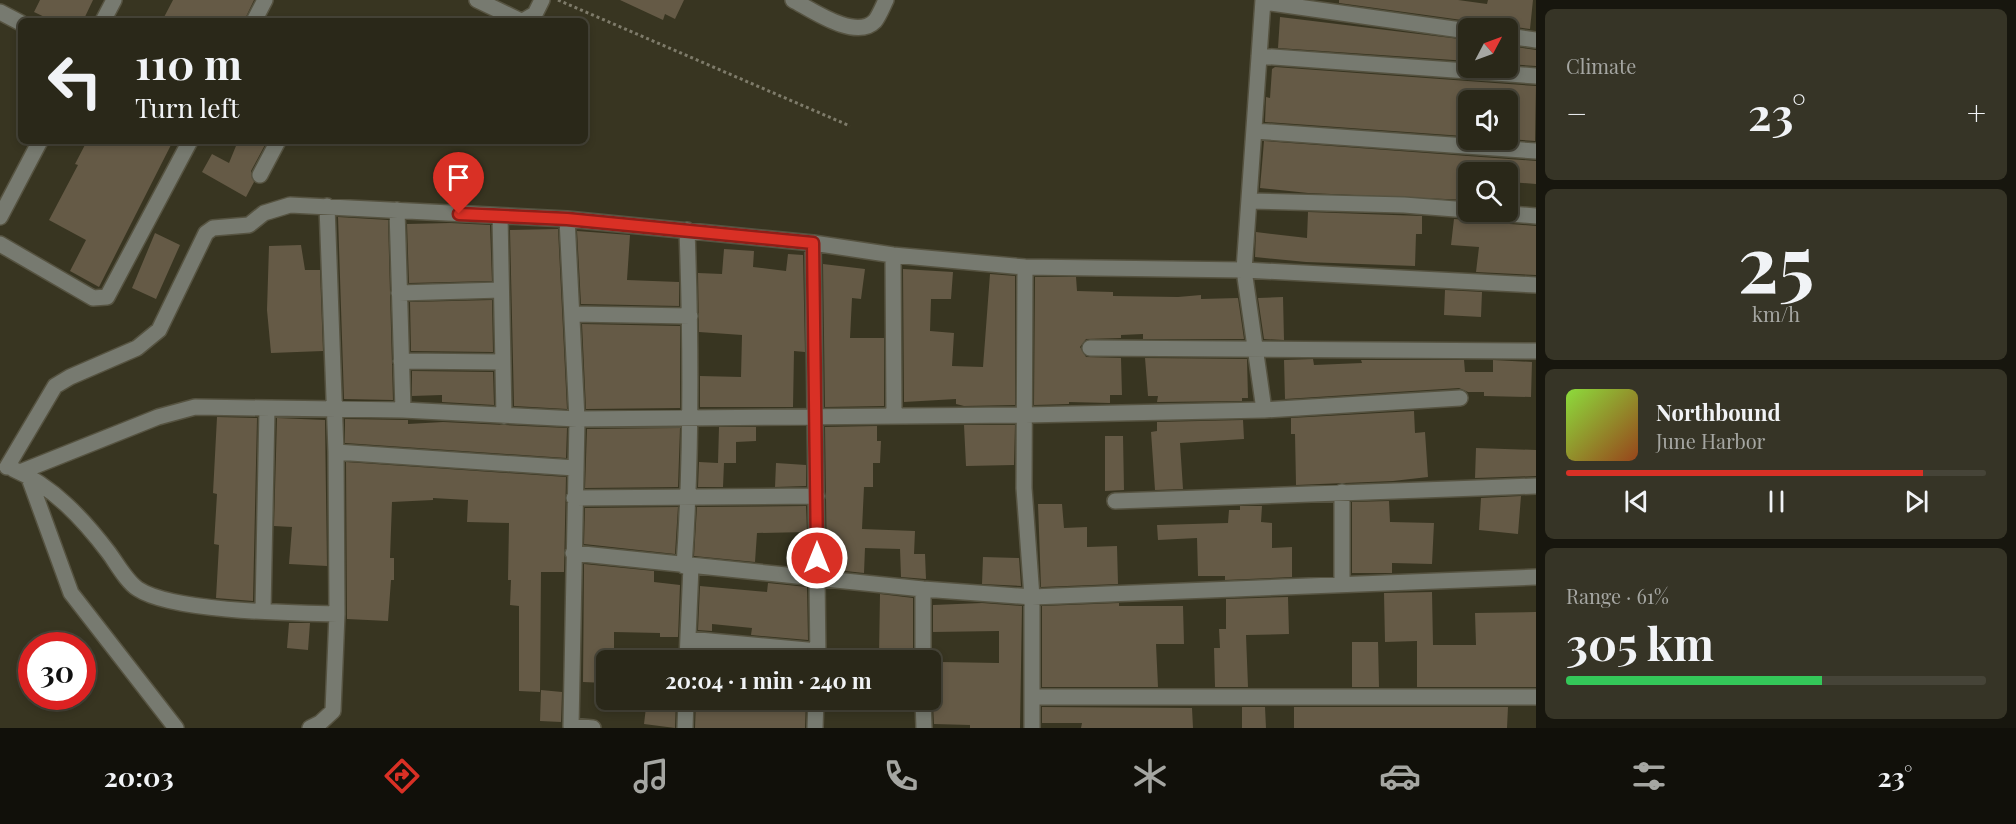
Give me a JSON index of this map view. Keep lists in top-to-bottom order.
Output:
{
  "north": "top right",
  "page": {
    "tile": [
      "Climate",
      ["25", "km/h"],
      ["Range · 61%", "305 km"]
    ],
    "turn": ["110 m", "Turn left"],
    "heat": ["−", "23°", "+"],
    "song": ["Northbound", "June Harbor"],
    "limit": "30",
    "trip": "20:04 · 1 min · 240 m",
    "tabs": ["20:03", "23°"]
  }
}
